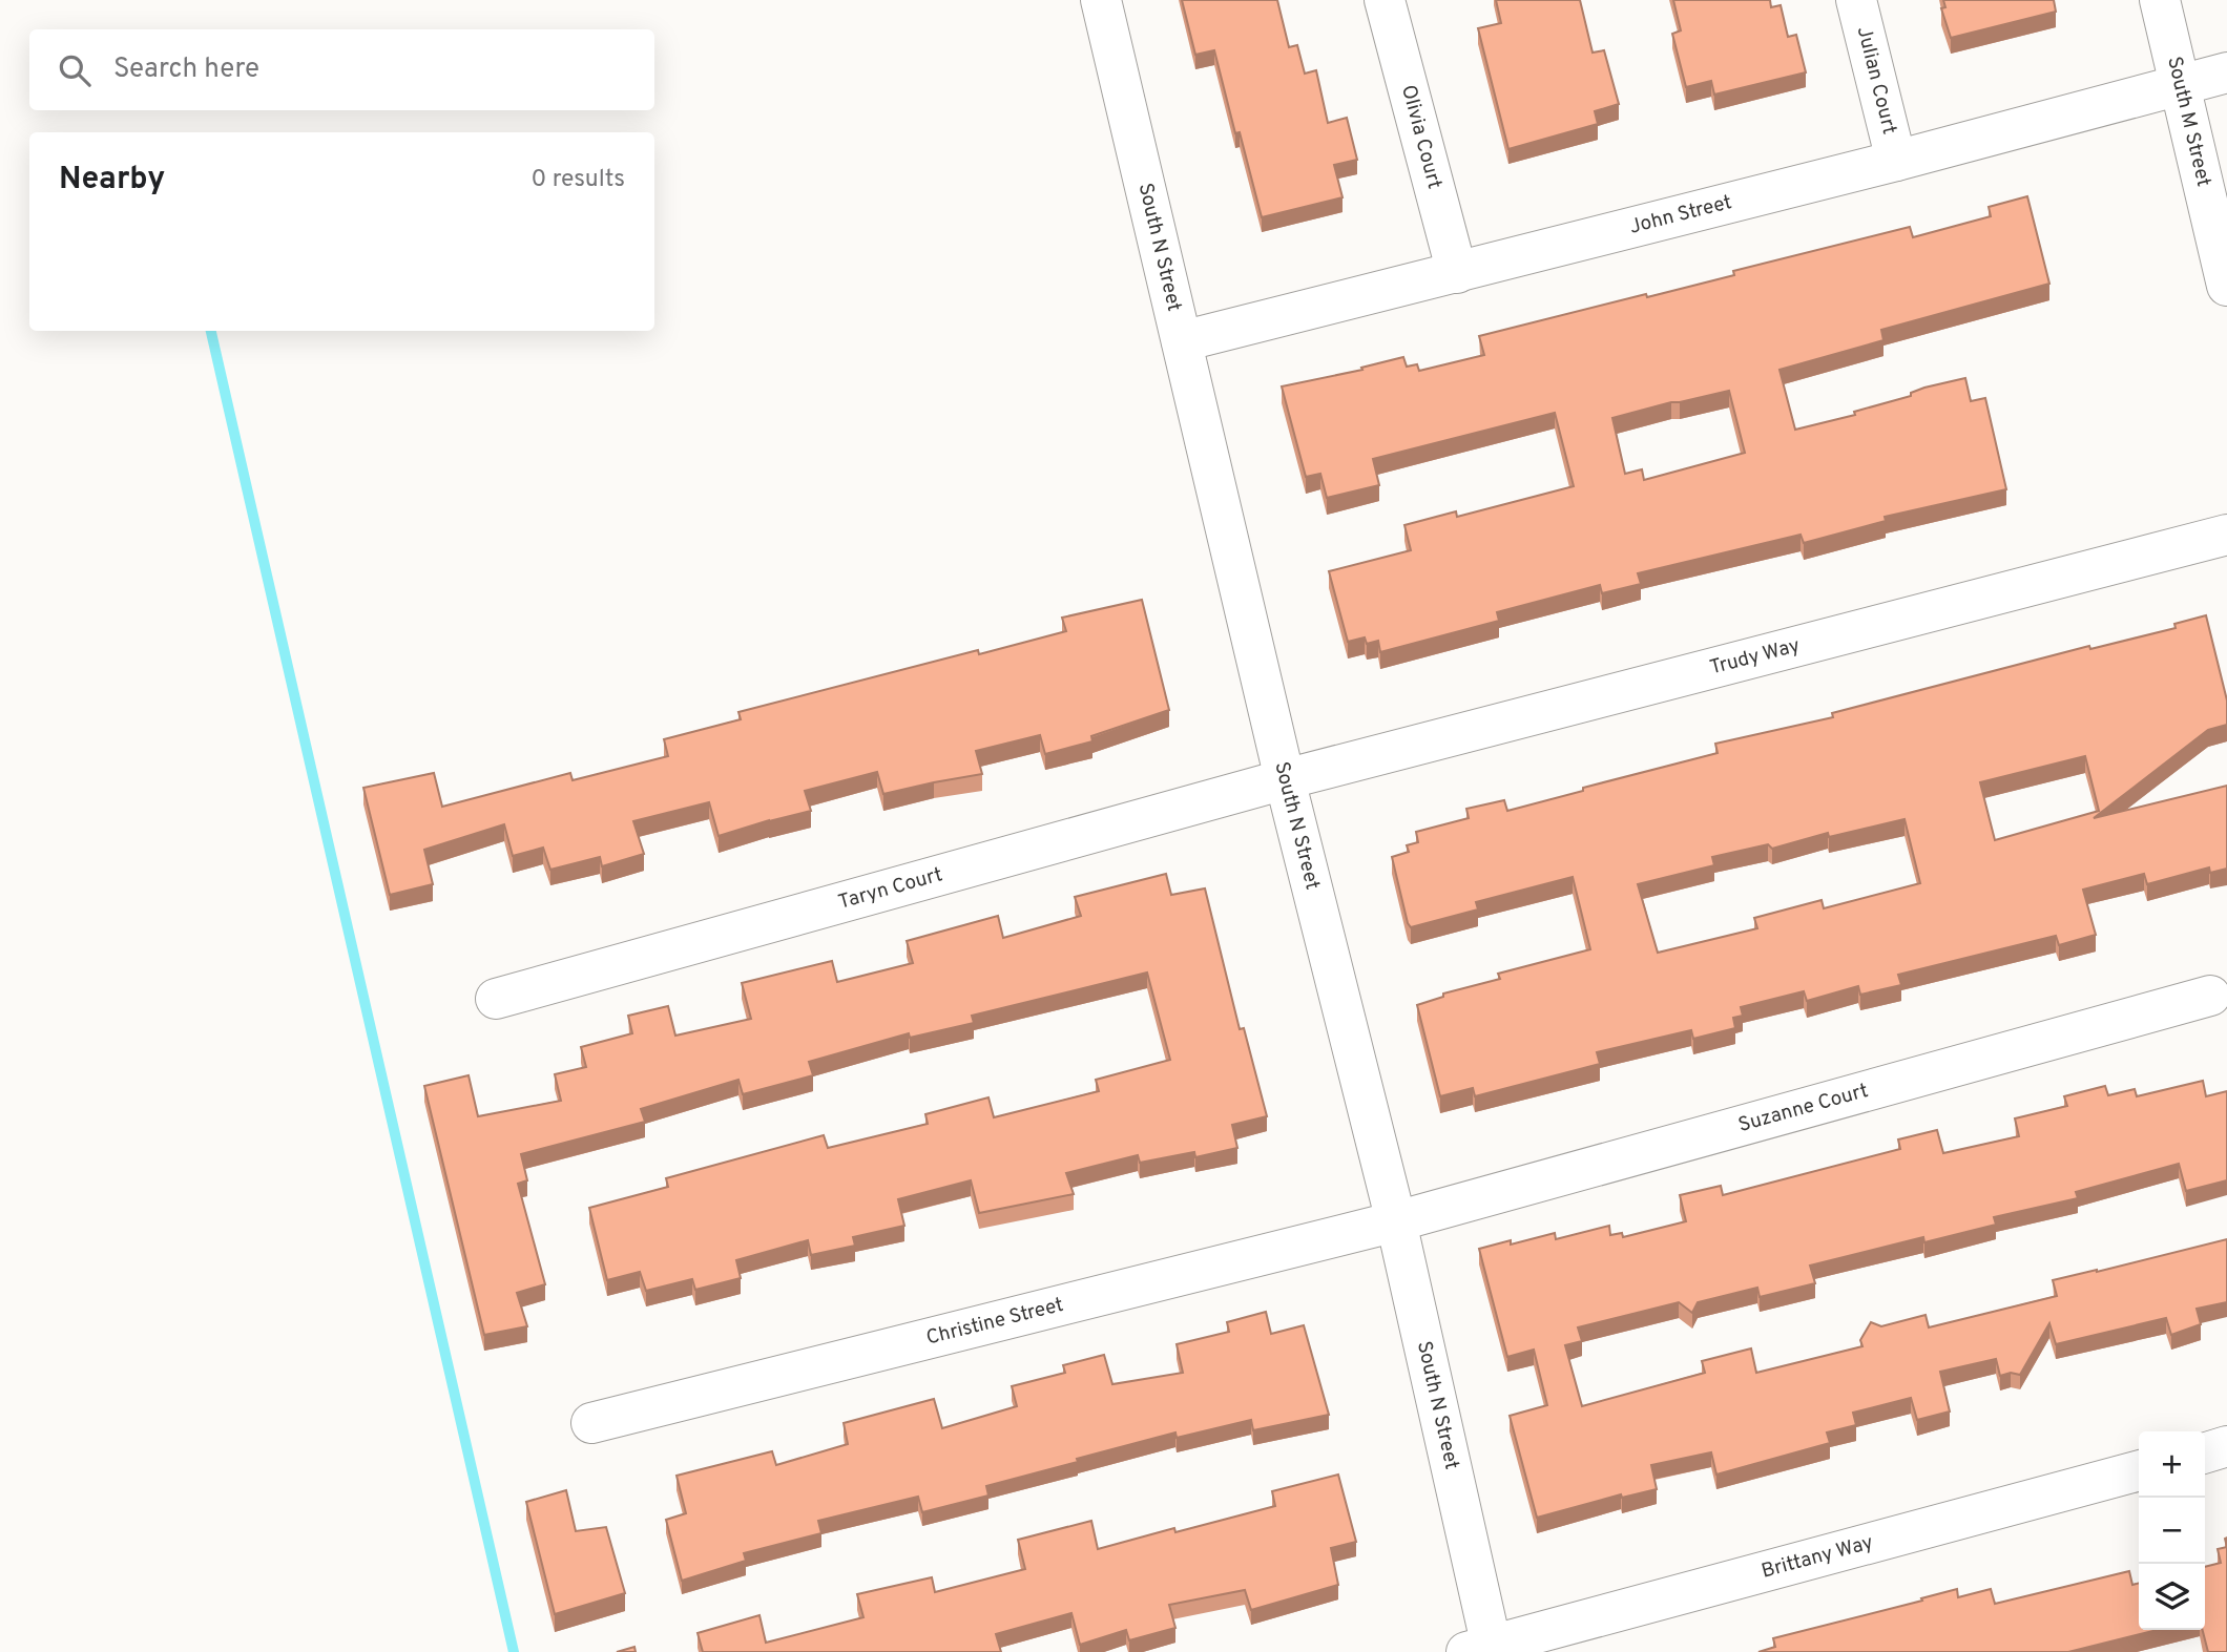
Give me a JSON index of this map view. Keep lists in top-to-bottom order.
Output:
{
  "streets": {
    "street": [
      "Julian Court",
      "South M Street",
      "Olivia Court",
      "John Street",
      "South N Street",
      "Trudy Way",
      "Taryn Court",
      "Suzanne Court",
      "Christine Street",
      "Brittany Way"
    ]
  },
  "crossings": [
    ["Julian Court", "John Street"],
    ["South M Street", "John Street"],
    ["Olivia Court", "John Street"],
    ["John Street", "South N Street"],
    ["South N Street", "Trudy Way"],
    ["South N Street", "Taryn Court"],
    ["South N Street", "Suzanne Court"],
    ["South N Street", "Christine Street"],
    ["South N Street", "Brittany Way"],
    ["Trudy Way", "Taryn Court"],
    ["Suzanne Court", "Christine Street"]
  ],
  "page": {
    "search": "Search here",
    "heading": ["Nearby", "0 results"],
    "map_buttons": ["+", "−"]
  }
}
